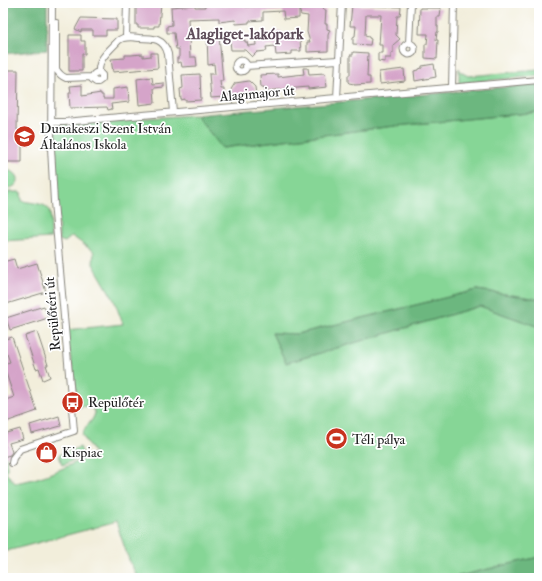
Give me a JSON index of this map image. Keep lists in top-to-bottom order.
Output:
{
  "streets": {
    "street": ["Alagimajor út", "Repülőtéri út"]
  },
  "districts": ["Alagliget-lakópark"],
  "places": {
    "school or university": ["Dunakeszi Szent István Általános Iskola"],
    "bus stop": ["Repülőtér"],
    "sports": ["Téli pálya"],
    "shop": ["Kispiac"]
  }
}
